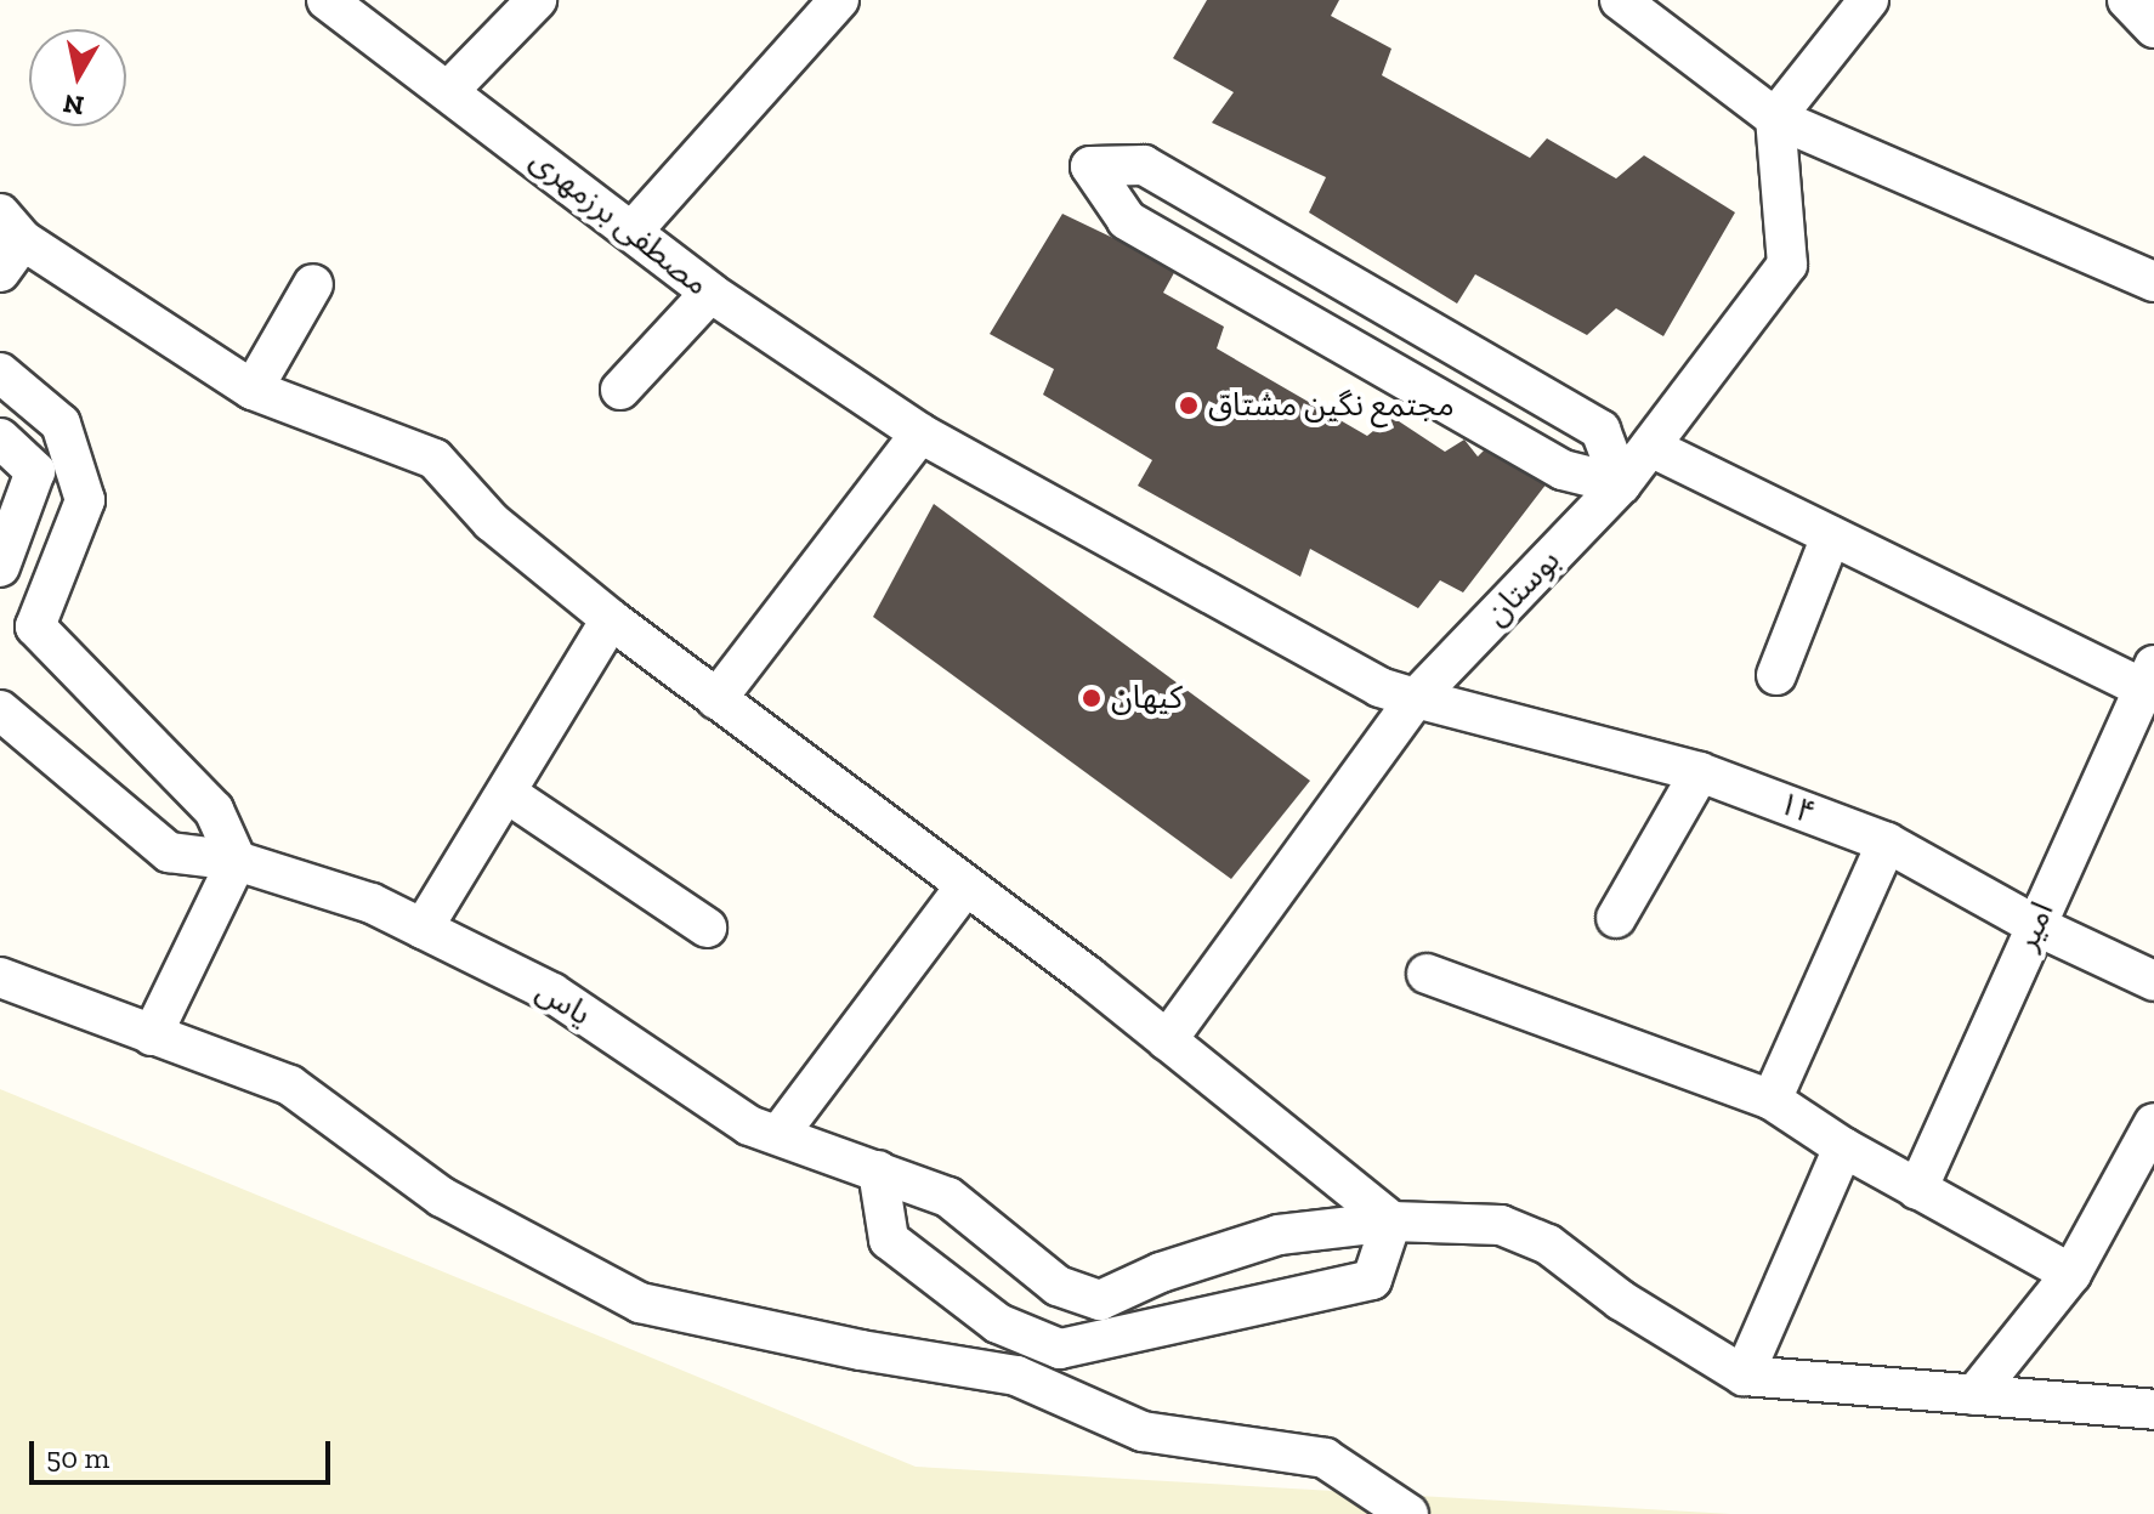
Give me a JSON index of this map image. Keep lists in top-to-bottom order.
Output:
{
  "streets": {
    "street": [
      "مصطفی برزمهری",
      "بوستان",
      "۱۴",
      "امیر",
      "یاس"
    ]
  },
  "crossings": [
    ["بوستان", "۱۴"],
    ["۱۴", "امیر"]
  ],
  "places": ["مجتمع نگین مشتاق", "کیهان"],
  "scale_bar": "50 m",
  "north": "bottom"
}
